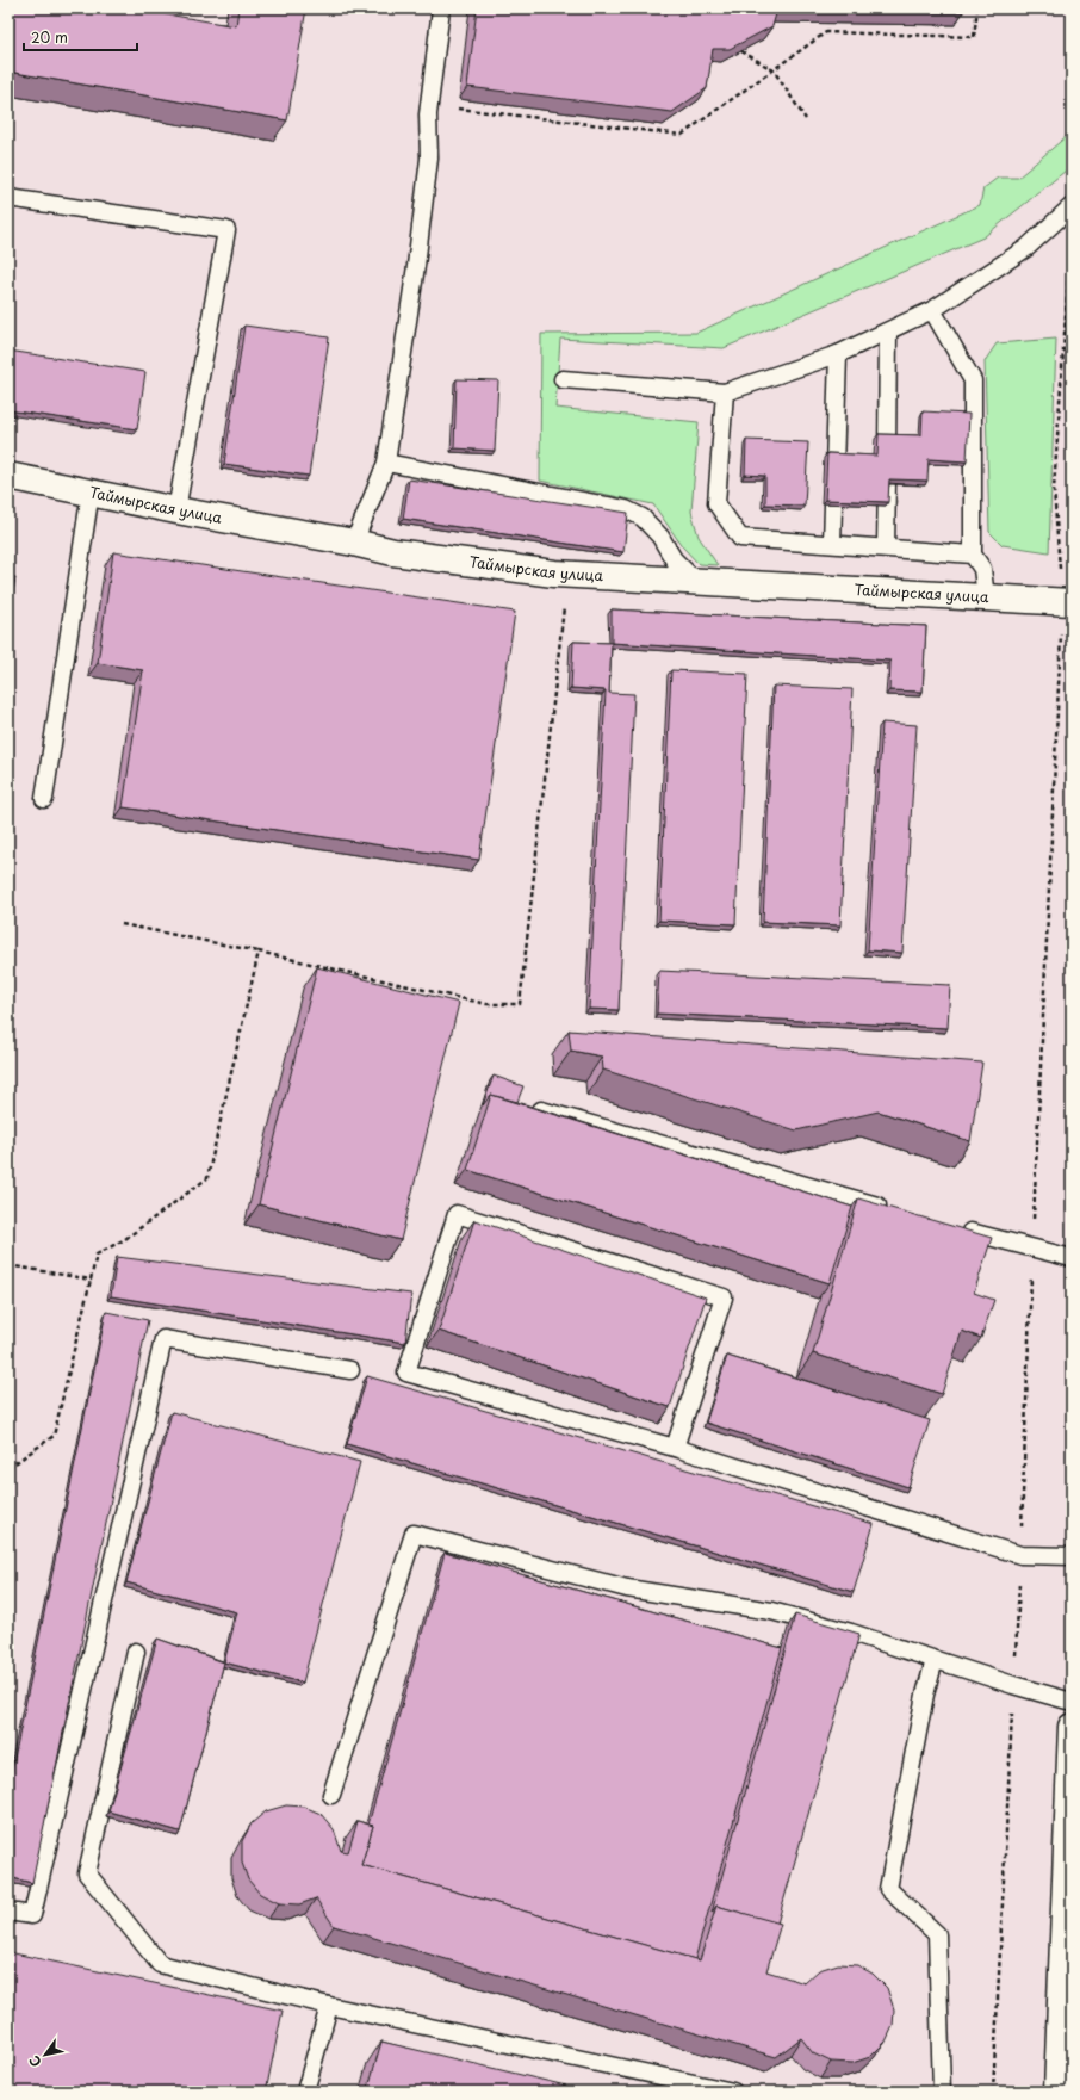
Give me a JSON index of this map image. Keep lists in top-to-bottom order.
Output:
{
  "streets": {
    "street": ["Таймырская улица"]
  },
  "scale_bar": "20 m",
  "north": "bottom left"
}
